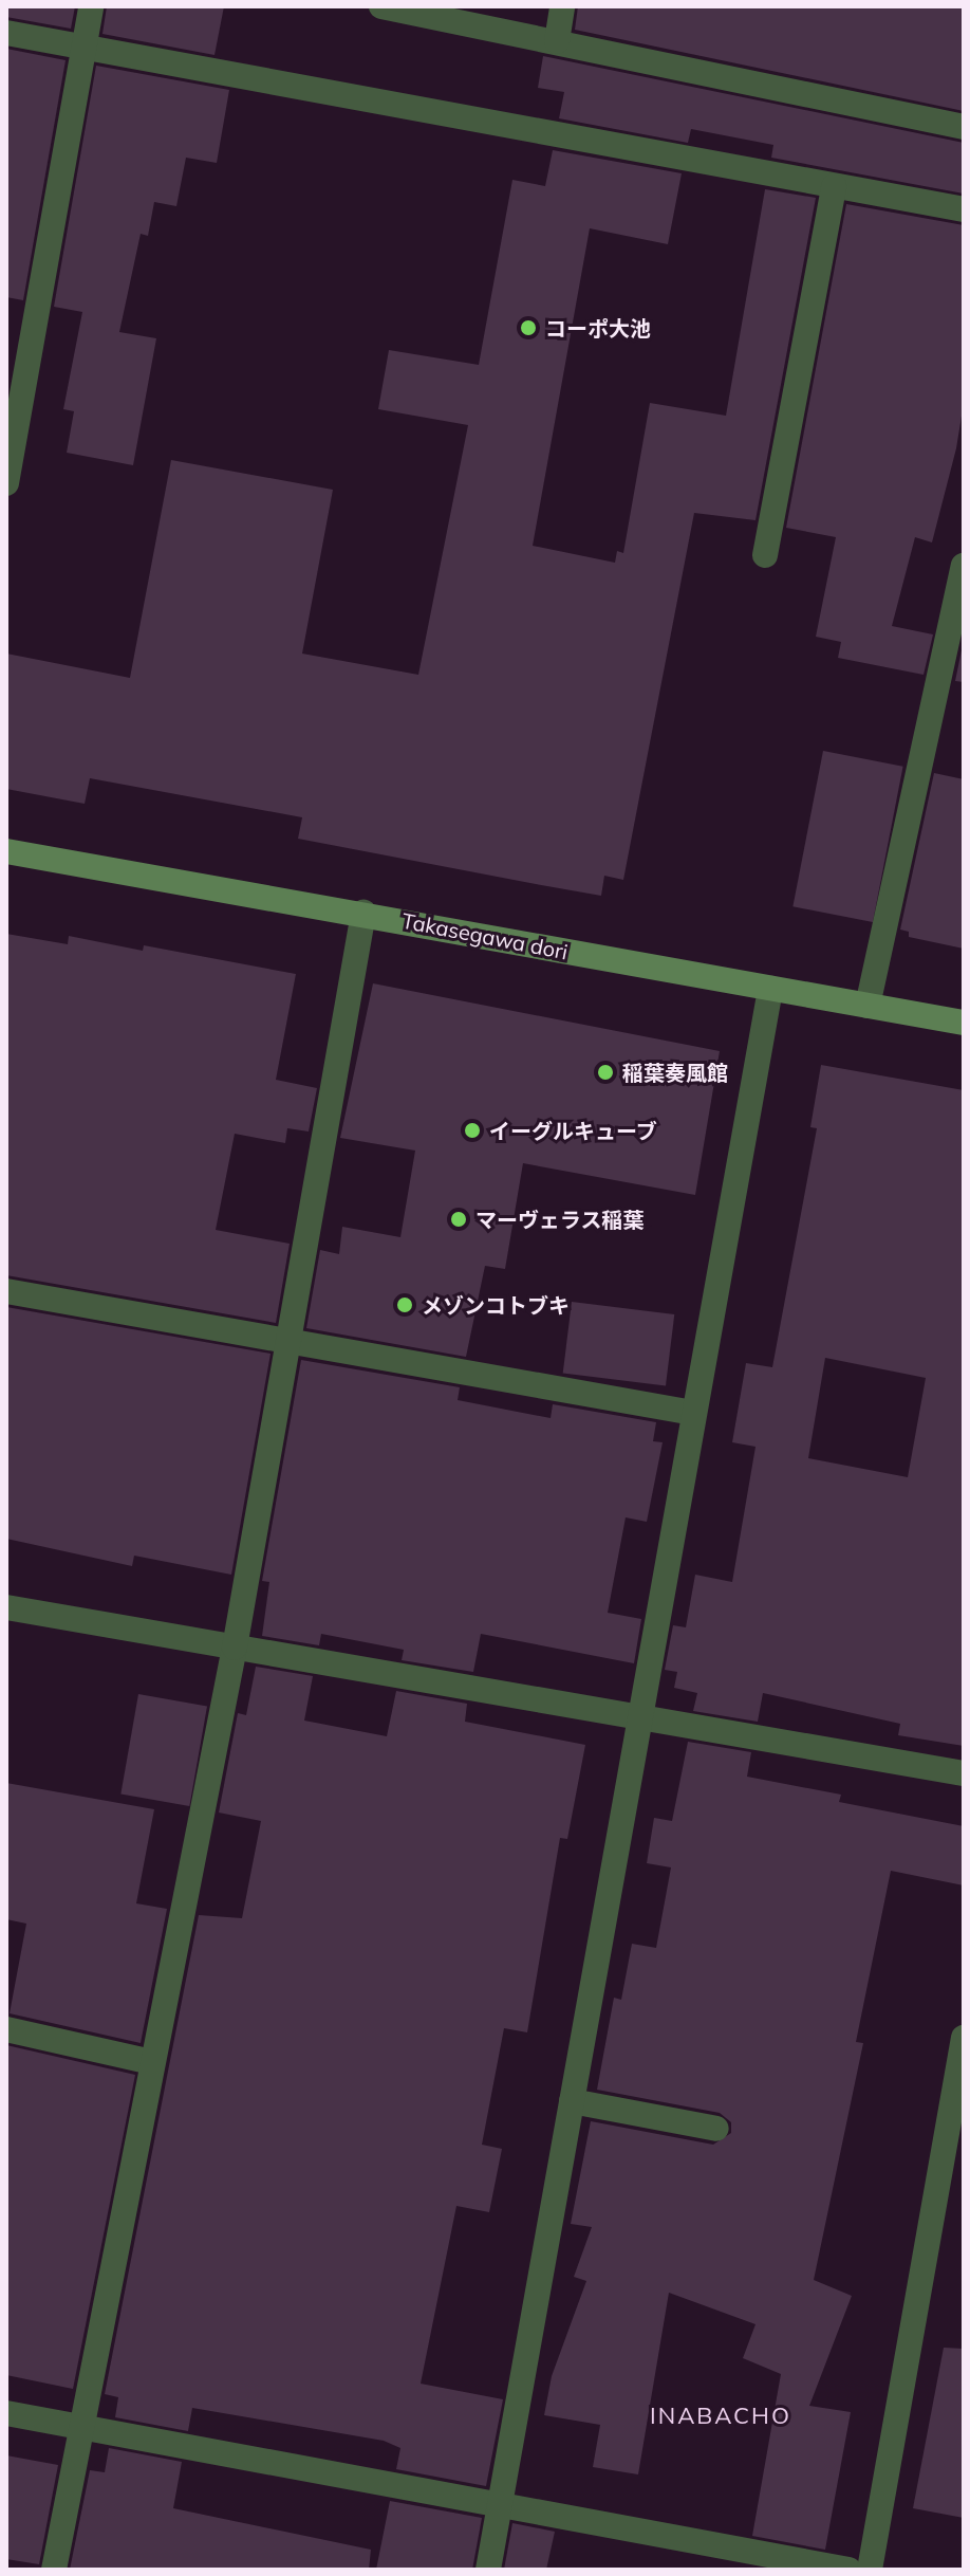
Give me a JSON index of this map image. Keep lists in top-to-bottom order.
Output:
{
  "streets": {
    "street": ["Takasegawa dori"]
  },
  "districts": ["INABACHO"],
  "places": [
    "コーポ大池",
    "稲葉奏風館",
    "イーグルキューブ",
    "マーヴェラス稲葉",
    "メゾンコトブキ"
  ]
}
